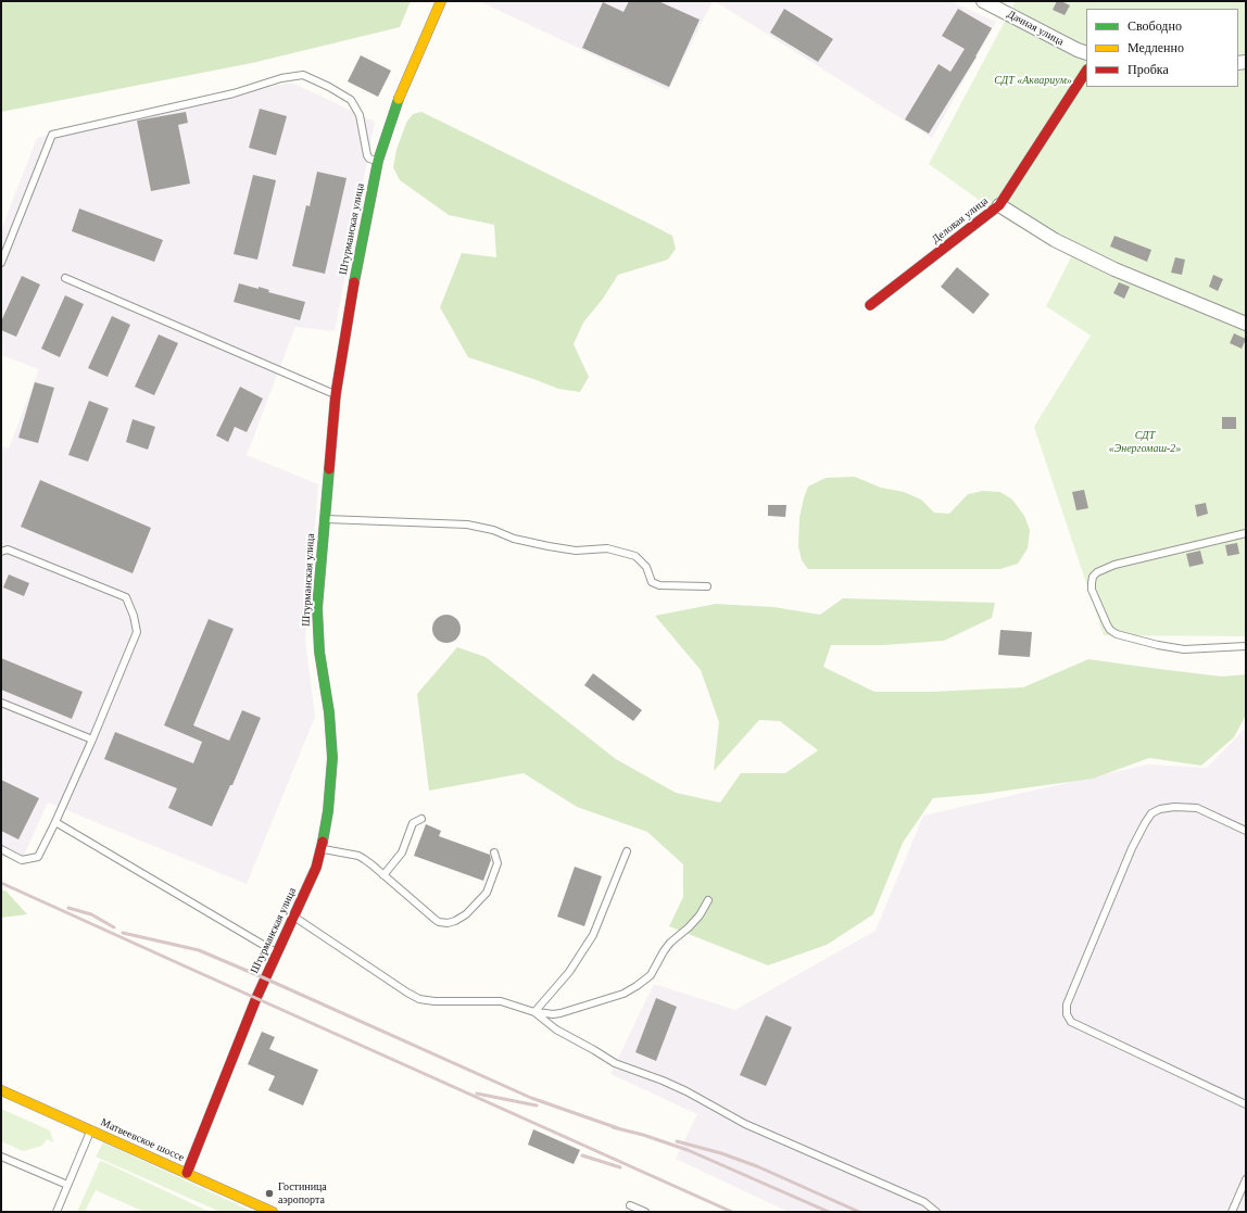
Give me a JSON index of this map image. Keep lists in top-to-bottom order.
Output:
{
  "streets": {
    "street": [
      "Дачная улица",
      "Деловая улица",
      "Штурманская улица",
      "Матвеевское шоссе"
    ]
  },
  "crossings": [
    ["Штурманская улица", "Матвеевское шоссе"]
  ],
  "parks": ["СДТ «Аквариум»", "СДТ «Энергомаш-2»"],
  "places": ["Гостиница аэропорта"],
  "legend": ["Свободно", "Медленно", "Пробка"]
}
